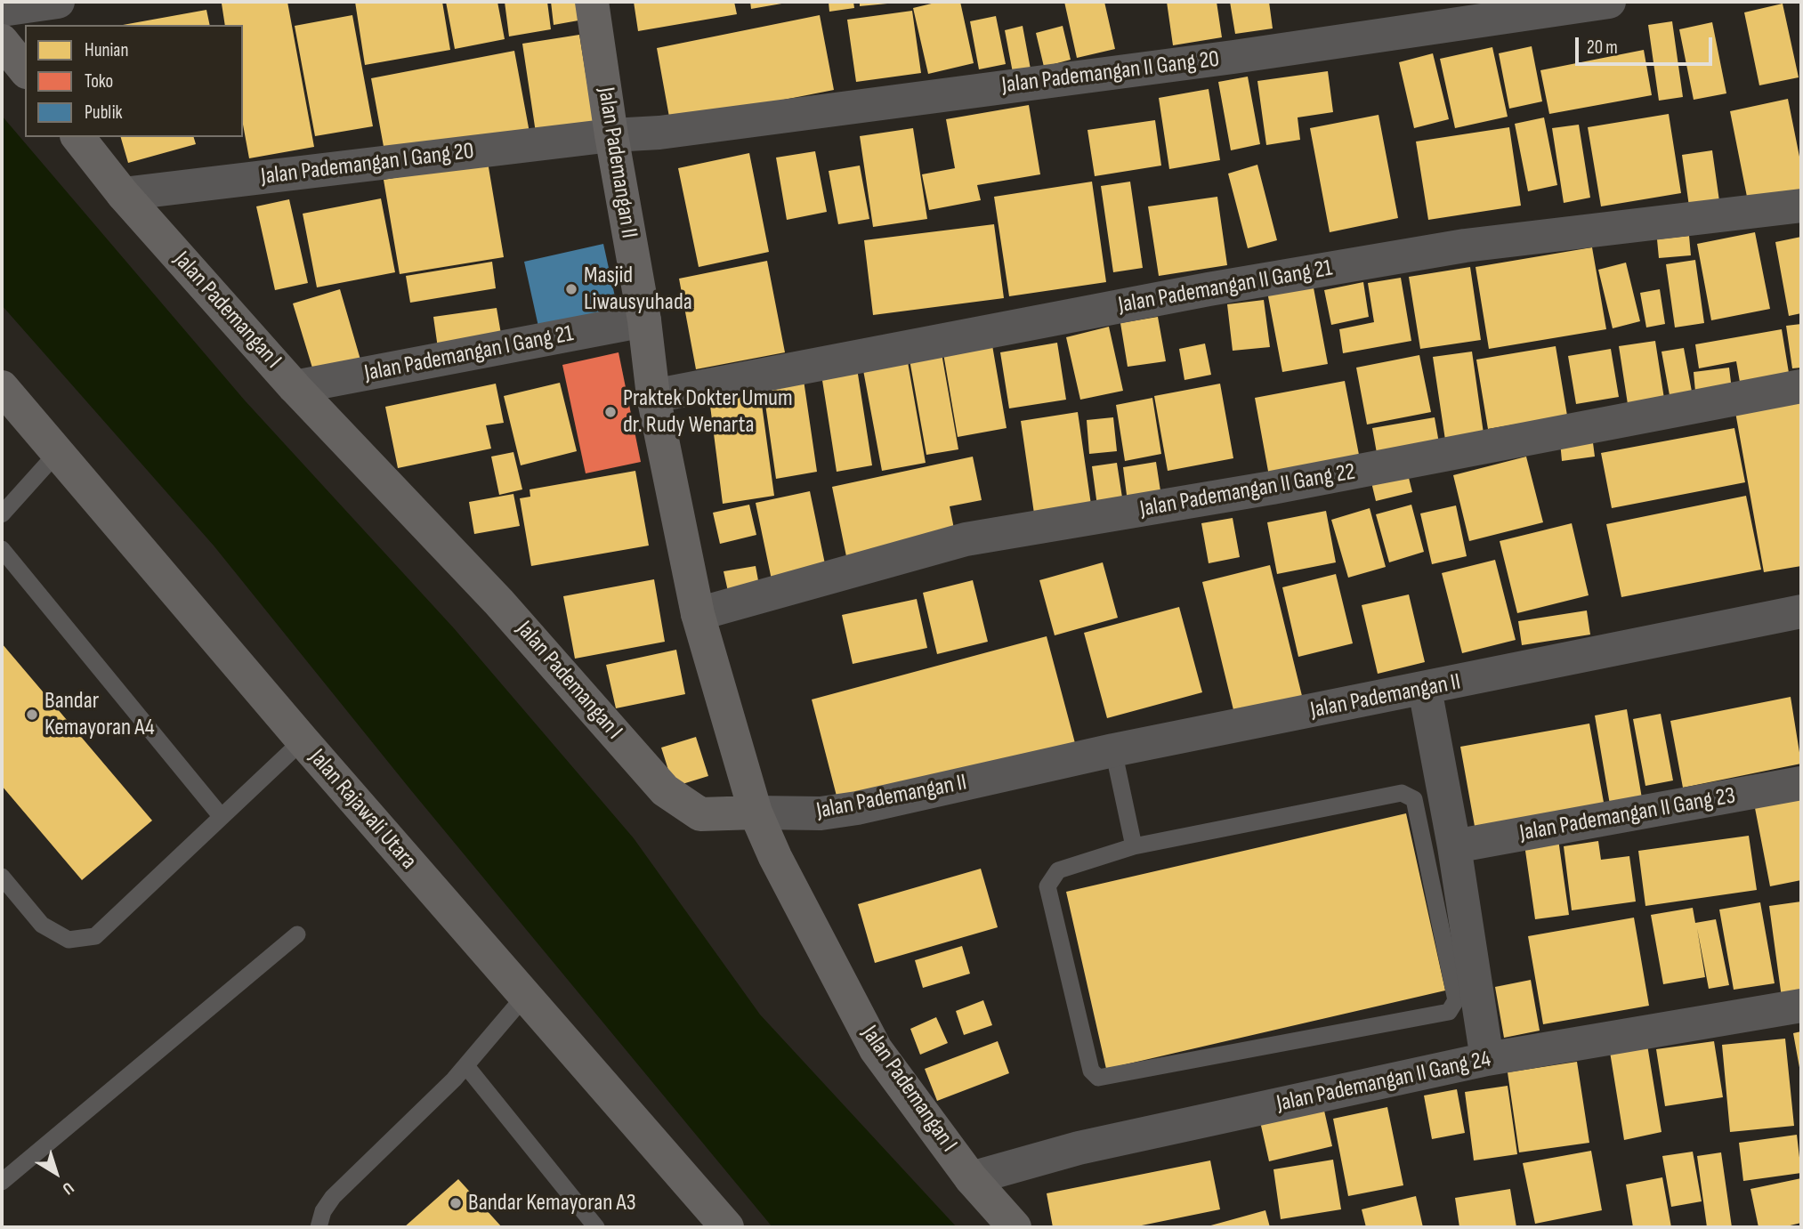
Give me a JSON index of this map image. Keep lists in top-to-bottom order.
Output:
{
  "streets": {
    "street": [
      "Jalan Pademangan II Gang 20",
      "Jalan Pademangan II",
      "Jalan Pademangan I Gang 20",
      "Jalan Pademangan II Gang 21",
      "Jalan Pademangan I",
      "Jalan Pademangan I Gang 21",
      "Jalan Pademangan II Gang 22",
      "Jalan Rajawali Utara",
      "Jalan Pademangan II Gang 23",
      "Jalan Pademangan II Gang 24"
    ]
  },
  "crossings": [
    ["Jalan Pademangan II Gang 20", "Jalan Pademangan II"],
    ["Jalan Pademangan II Gang 20", "Jalan Pademangan I Gang 20"],
    ["Jalan Pademangan II", "Jalan Pademangan I Gang 20"],
    ["Jalan Pademangan II", "Jalan Pademangan II Gang 21"],
    ["Jalan Pademangan II", "Jalan Pademangan I"],
    ["Jalan Pademangan II", "Jalan Pademangan I Gang 21"],
    ["Jalan Pademangan II", "Jalan Pademangan II Gang 22"],
    ["Jalan Pademangan I Gang 20", "Jalan Pademangan I"],
    ["Jalan Pademangan I", "Jalan Pademangan I Gang 21"],
    ["Jalan Pademangan I", "Jalan Pademangan II Gang 24"]
  ],
  "places": [
    "Masjid Liwausyuhada",
    "Praktek Dokter Umum dr. Rudy Wenarta",
    "Bandar Kemayoran A4",
    "Bandar Kemayoran A3"
  ],
  "legend": ["Hunian", "Toko", "Publik"],
  "scale_bar": "20 m",
  "north": "bottom right"
}
